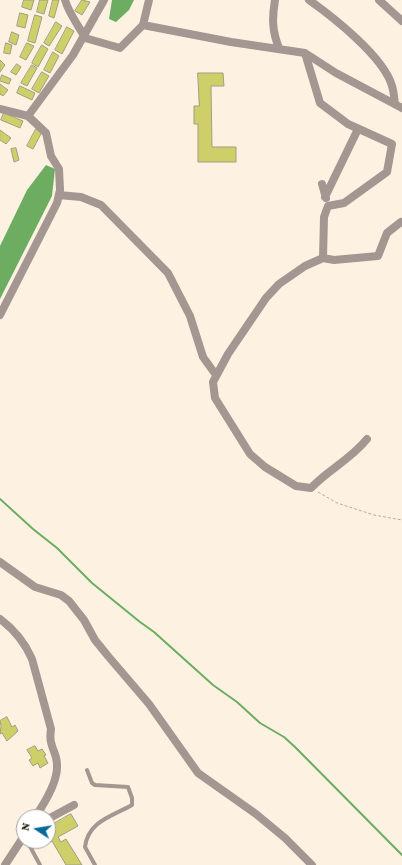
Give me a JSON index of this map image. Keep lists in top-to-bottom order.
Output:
{
  "north": "left"
}
